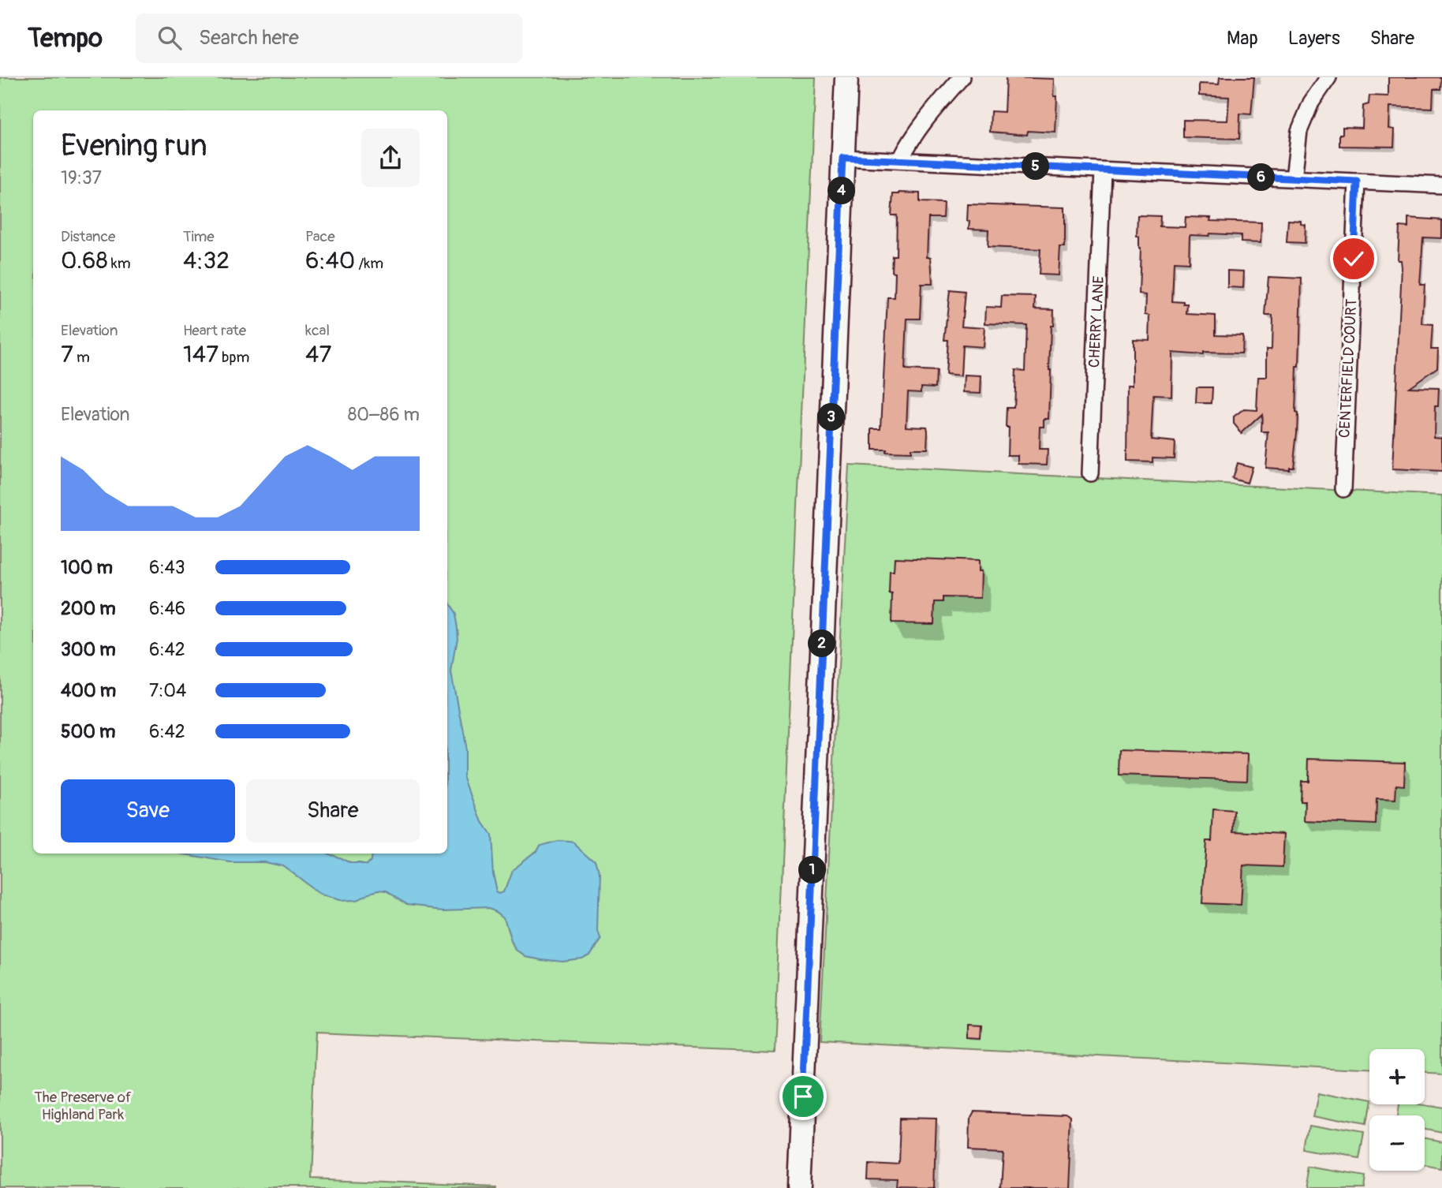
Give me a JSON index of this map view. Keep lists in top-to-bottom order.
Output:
{
  "streets": {
    "street": ["CHERRY LANE", "CENTERFIELD COURT"]
  },
  "parks": ["The Preserve of Highland Park"],
  "page": {
    "header": "Tempo",
    "search": "Search here",
    "nav": ["Map", "Layers", "Share"],
    "heading": ["Evening run", "19:37"],
    "pins": [
      "5",
      "6",
      "4",
      "3",
      "2",
      "1"
    ],
    "stats": [
      ["Distance", "0.68 km"],
      ["Time", "4:32"],
      ["Pace", "6:40 /km"],
      ["Elevation", "7 m"],
      ["Heart rate", "147 bpm"],
      ["kcal", "47"]
    ],
    "chart": ["Elevation", "80–86 m"],
    "list": [
      {
        "name": "100 m",
        "note": "6:43"
      },
      {
        "name": "200 m",
        "note": "6:46"
      },
      {
        "name": "300 m",
        "note": "6:42"
      },
      {
        "name": "400 m",
        "note": "7:04"
      },
      {
        "name": "500 m",
        "note": "6:42"
      }
    ],
    "buttons": ["Save", "Share"],
    "map_buttons": ["+", "−"]
  }
}
